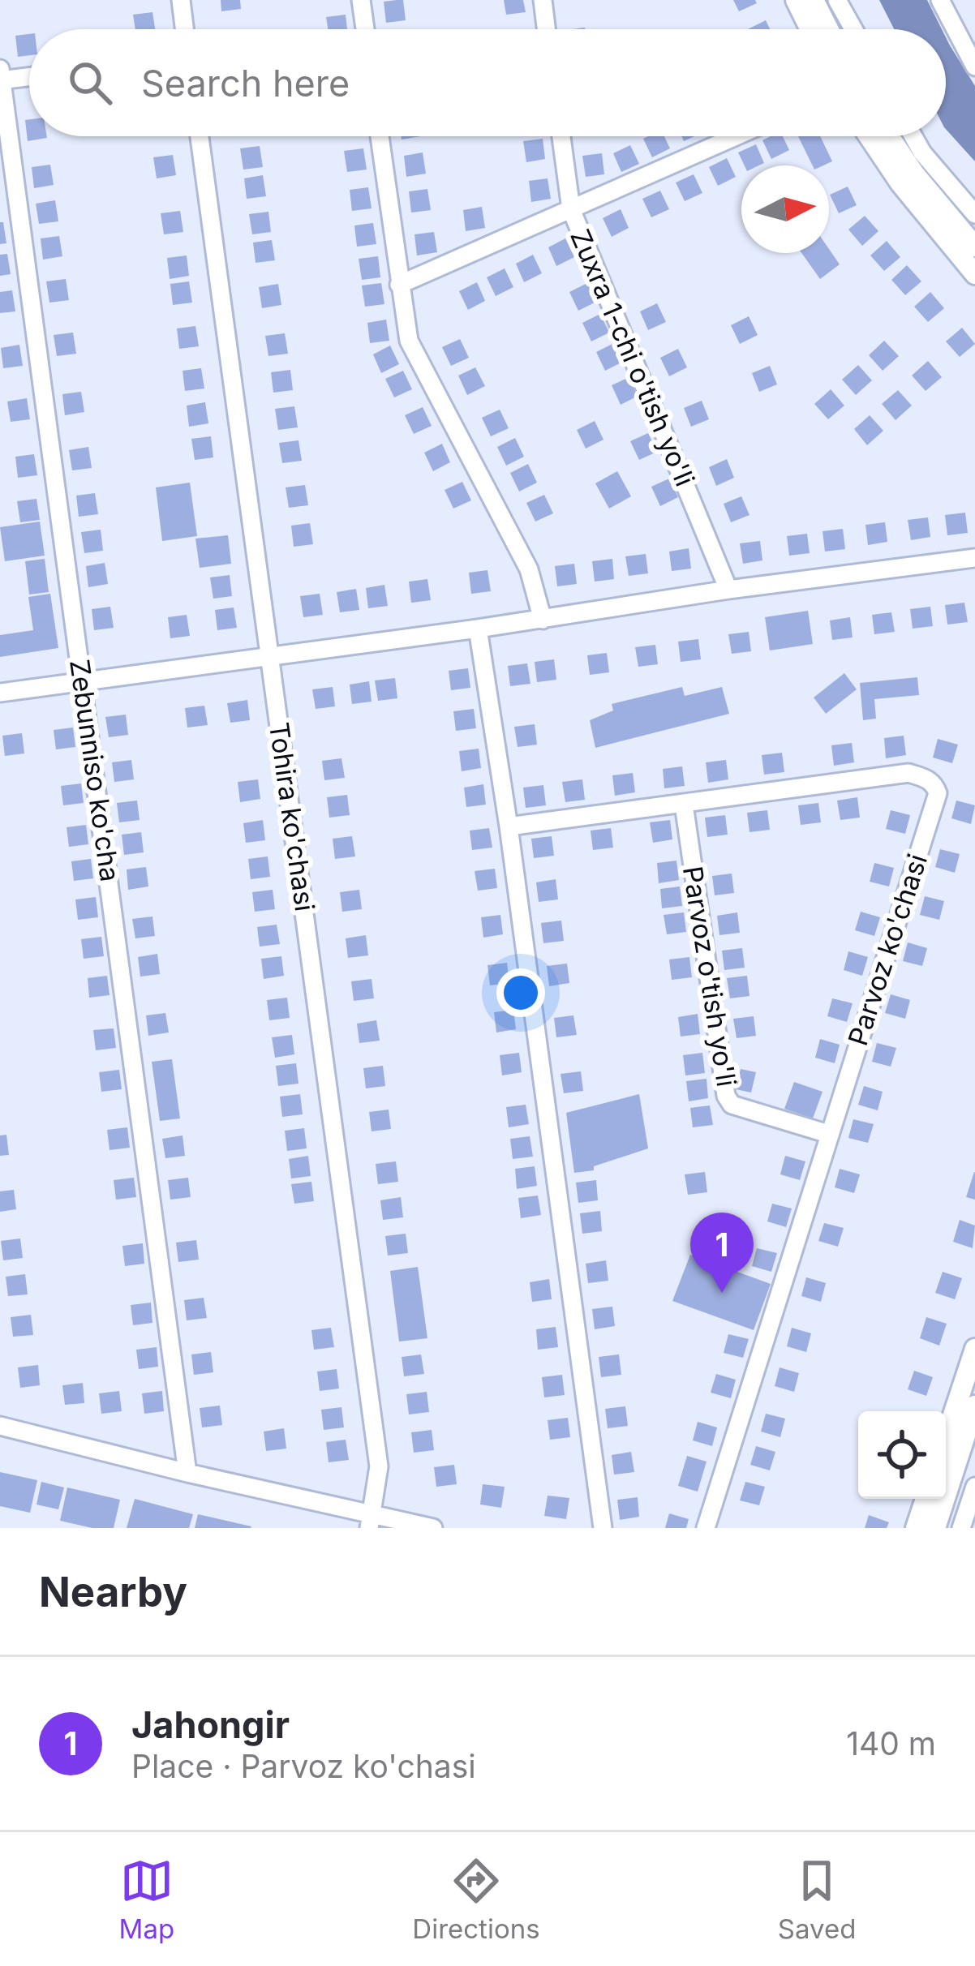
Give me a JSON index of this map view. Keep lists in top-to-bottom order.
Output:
{
  "streets": {
    "street": [
      "Zuxra 1-chi o'tish yo'li",
      "Zebunniso ko'cha",
      "Tohira ko'chasi",
      "Parvoz ko'chasi",
      "Parvoz o'tish yo'li"
    ]
  },
  "crossings": [
    ["Parvoz ko'chasi", "Parvoz o'tish yo'li"]
  ],
  "north": "right",
  "page": {
    "search": "Search here",
    "pins": "1",
    "heading": "Nearby",
    "list": [
      {
        "mark": "1",
        "name": "Jahongir",
        "note": "Place · Parvoz ko'chasi",
        "value": "140 m"
      }
    ],
    "nav": ["Map", "Directions", "Saved"]
  }
}
